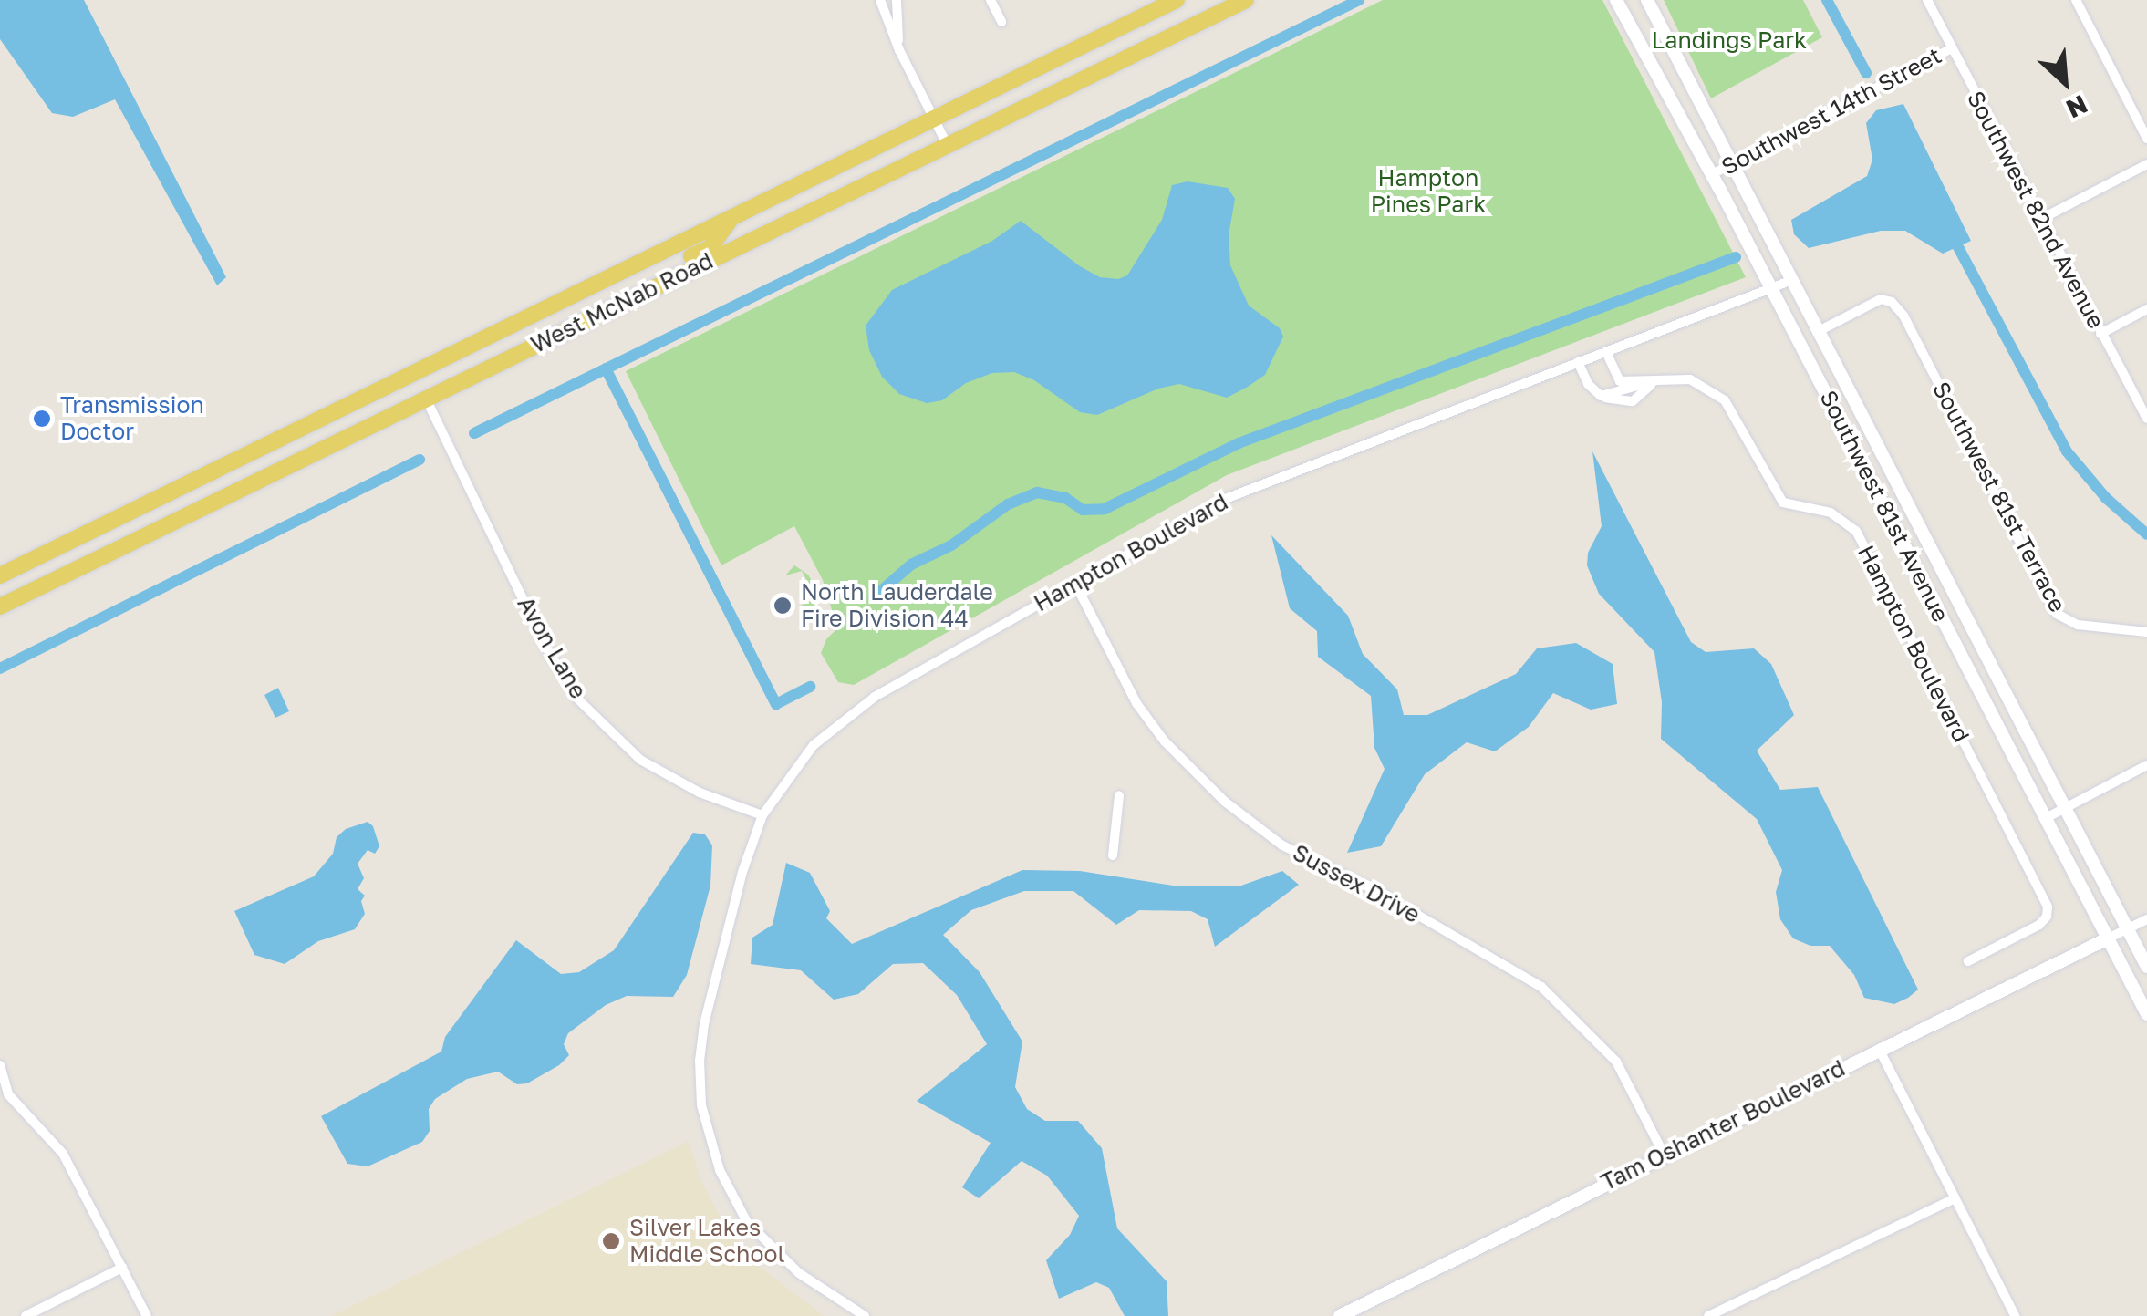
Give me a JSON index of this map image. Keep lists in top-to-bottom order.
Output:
{
  "streets": {
    "main road": ["West McNab Road"],
    "street": [
      "Southwest 14th Street",
      "Southwest 82nd Avenue",
      "Southwest 81st Terrace",
      "Southwest 81st Avenue",
      "Hampton Boulevard",
      "Avon Lane",
      "Sussex Drive",
      "Tam Oshanter Boulevard"
    ]
  },
  "crossings": [
    ["Southwest 14th Street", "Southwest 82nd Avenue"],
    ["Southwest 14th Street", "Southwest 81st Avenue"],
    ["West McNab Road", "Avon Lane"],
    ["Southwest 81st Terrace", "Southwest 81st Avenue"],
    ["Southwest 81st Avenue", "Hampton Boulevard"],
    ["Southwest 81st Avenue", "Tam Oshanter Boulevard"],
    ["Hampton Boulevard", "Avon Lane"],
    ["Hampton Boulevard", "Sussex Drive"],
    ["Sussex Drive", "Tam Oshanter Boulevard"]
  ],
  "parks": ["Landings Park", "Hampton Pines Park"],
  "places": ["Transmission Doctor", "North Lauderdale Fire Division 44", "Silver Lakes Middle School"],
  "north": "bottom right"
}
